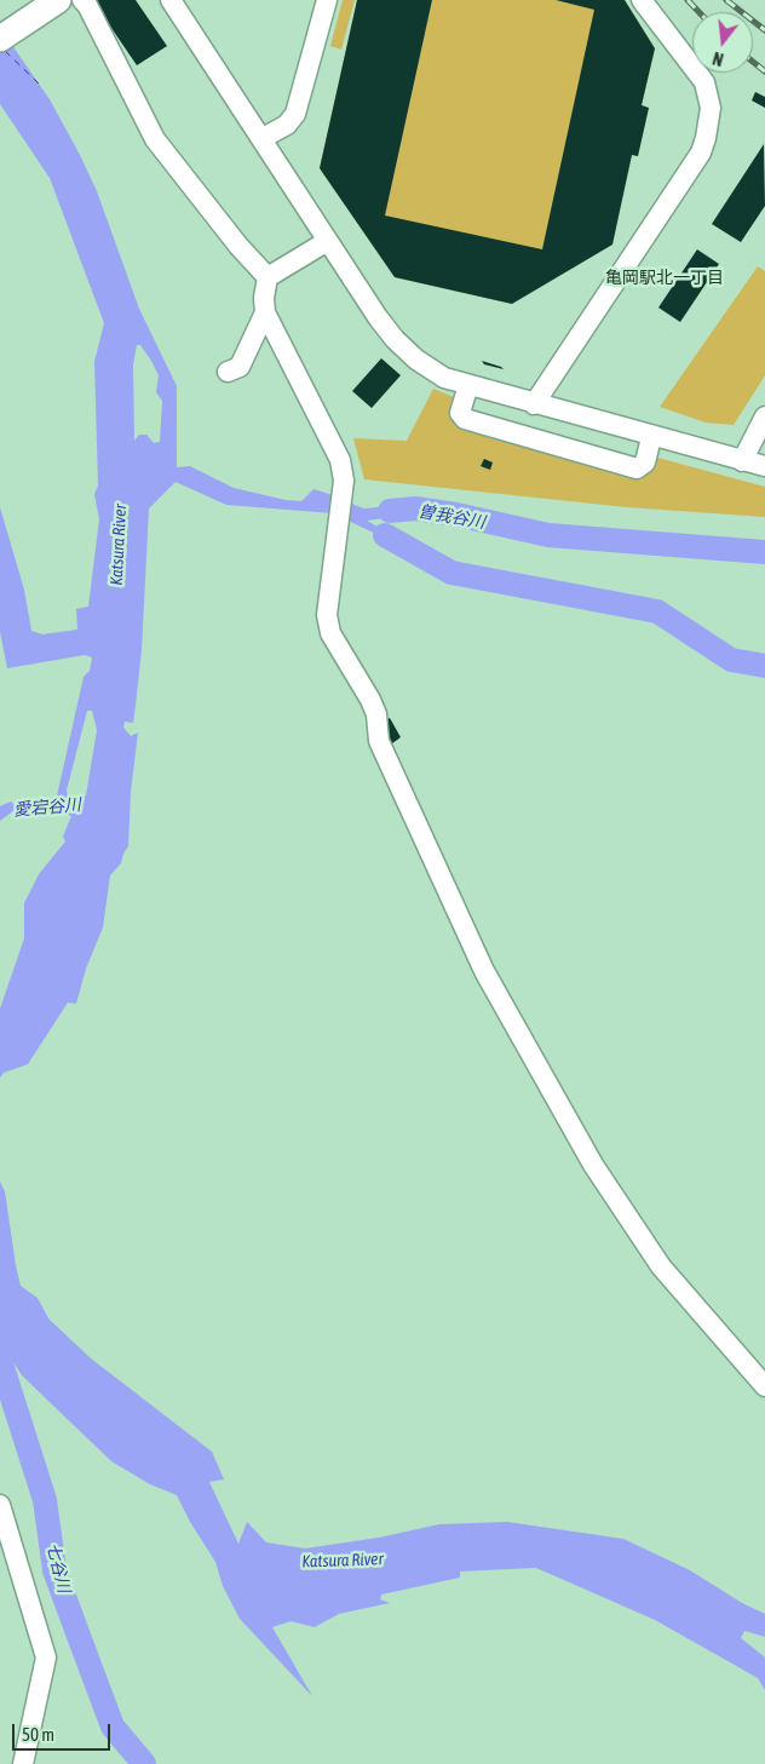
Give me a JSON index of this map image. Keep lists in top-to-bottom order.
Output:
{
  "districts": ["亀岡駅北一丁目"],
  "water": [
    "曽我谷川",
    "Katsura River",
    "愛宕谷川",
    "七谷川"
  ],
  "scale_bar": "50 m",
  "north": "bottom"
}
